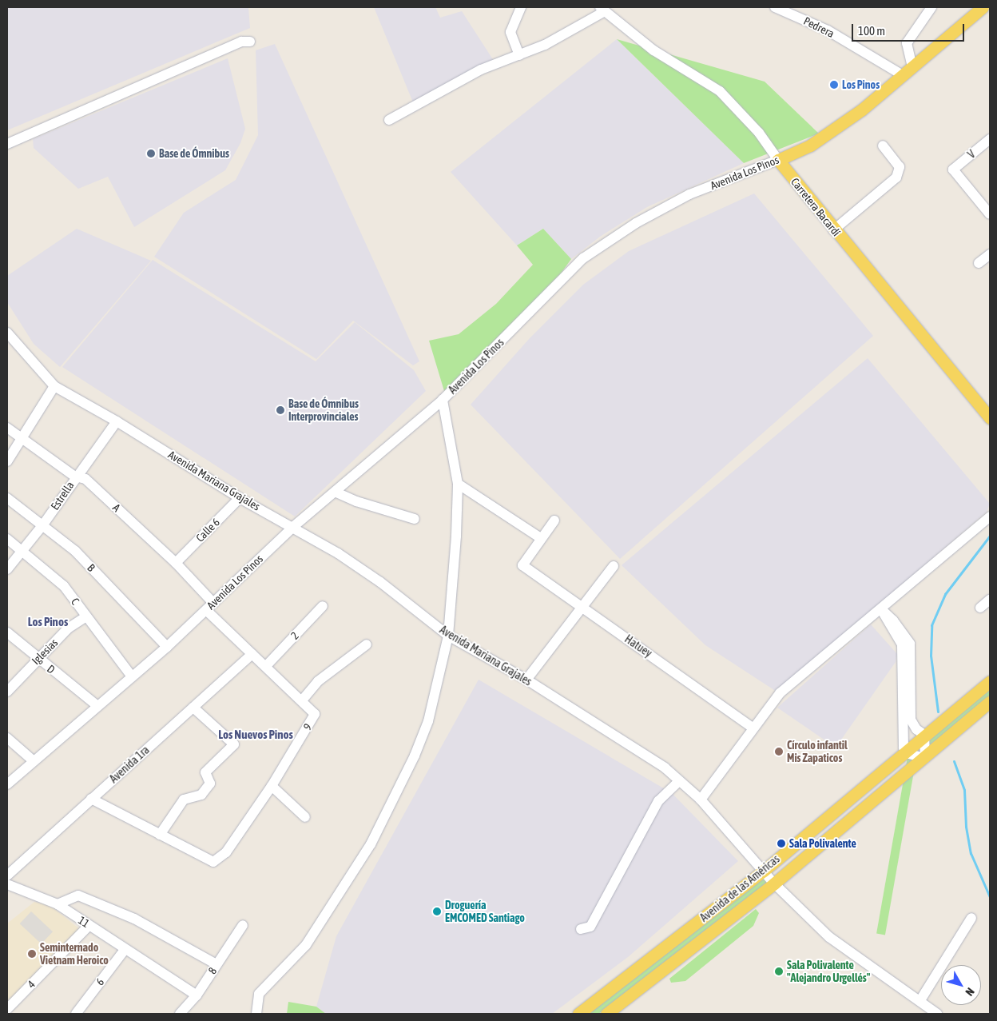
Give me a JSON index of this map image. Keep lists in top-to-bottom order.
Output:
{
  "streets": {
    "main road": ["Avenida Los Pinos", "Carretera Bacardí", "Avenida de las Américas"],
    "street": [
      "Pedrera",
      "V",
      "Avenida Mariana Grajales",
      "Estrella",
      "A",
      "Calle 6",
      "B",
      "C",
      "2",
      "Hatuey",
      "Iglesias",
      "D",
      "9",
      "Avenida 1ra",
      "11",
      "8",
      "6",
      "4"
    ]
  },
  "crossings": [
    ["Pedrera", "Avenida Los Pinos"],
    ["Avenida Los Pinos", "Carretera Bacardí"],
    ["Avenida Los Pinos", "Avenida Mariana Grajales"],
    ["Avenida Los Pinos", "A"],
    ["Avenida Los Pinos", "B"],
    ["Avenida Los Pinos", "C"],
    ["Avenida Los Pinos", "D"],
    ["Avenida Los Pinos", "9"],
    ["Avenida Mariana Grajales", "Estrella"],
    ["Avenida Mariana Grajales", "Calle 6"],
    ["Avenida Mariana Grajales", "Avenida de las Américas"],
    ["Estrella", "A"],
    ["Estrella", "B"],
    ["Estrella", "C"],
    ["A", "Calle 6"],
    ["A", "9"],
    ["C", "Iglesias"],
    ["2", "9"],
    ["Iglesias", "D"],
    ["9", "Avenida 1ra"],
    ["11", "8"],
    ["11", "6"],
    ["11", "4"]
  ],
  "districts": ["Los Pinos", "Los Nuevos Pinos"],
  "places": [
    "Los Pinos",
    "Base de Ómnibus",
    "Base de Ómnibus Interprovinciales",
    "Círculo infantil Mis Zapaticos",
    "Sala Polivalente",
    "Droguería EMCOMED Santiago",
    "Seminternado Vietnam Heroico",
    "Sala Polivalente \"Alejandro Urgellés\""
  ],
  "scale_bar": "100 m",
  "north": "bottom right"
}
